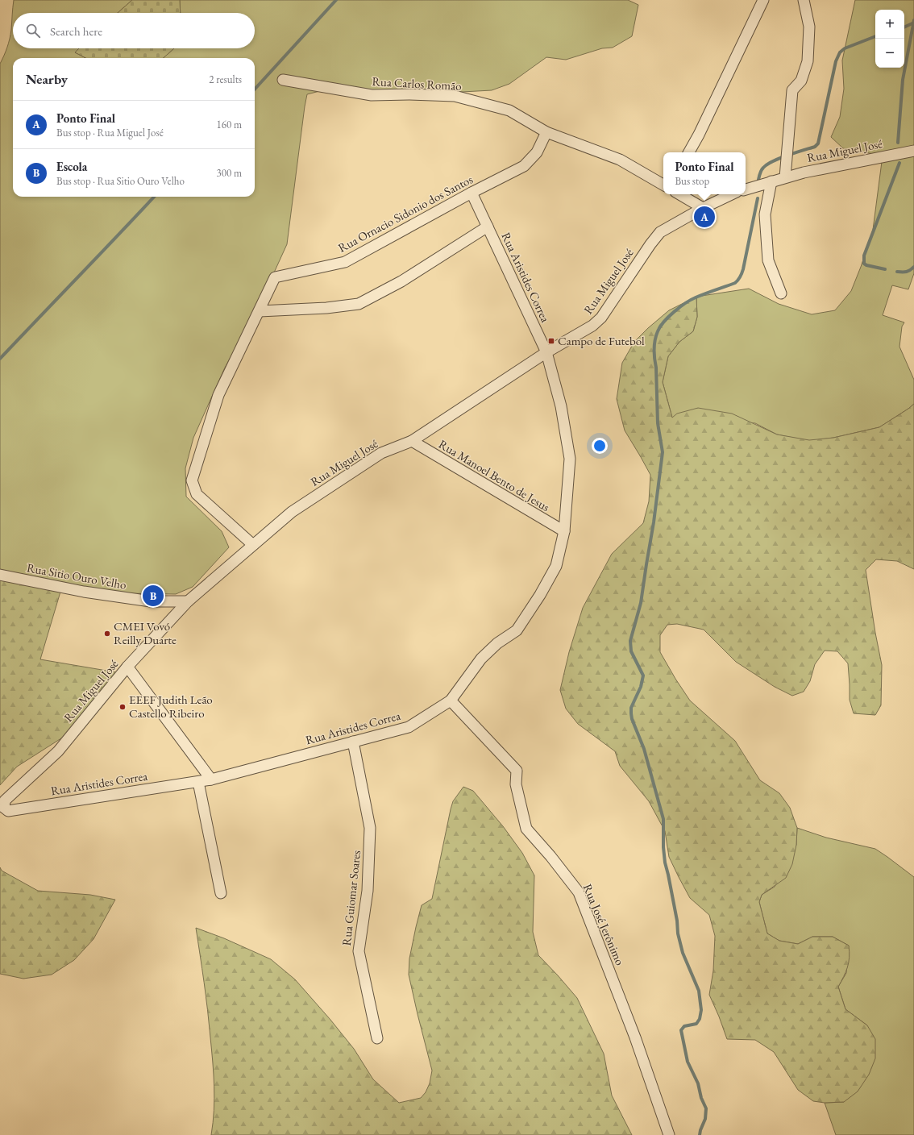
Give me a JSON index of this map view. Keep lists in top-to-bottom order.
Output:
{
  "streets": {
    "street": [
      "Rua Carlos Romão",
      "Rua Miguel José",
      "Rua Ornacio Sidonio dos Santos",
      "Rua Aristides Correa",
      "Rua Manoel Bento de Jesus",
      "Rua Sitio Ouro Velho",
      "Rua Guiomar Soares",
      "Rua José Jerônimo"
    ]
  },
  "crossings": [
    ["Rua Carlos Romão", "Rua Ornacio Sidonio dos Santos"],
    ["Rua Miguel José", "Rua Ornacio Sidonio dos Santos"],
    ["Rua Miguel José", "Rua Aristides Correa"],
    ["Rua Miguel José", "Rua Manoel Bento de Jesus"],
    ["Rua Miguel José", "Rua Sitio Ouro Velho"],
    ["Rua Ornacio Sidonio dos Santos", "Rua Aristides Correa"],
    ["Rua Aristides Correa", "Rua Manoel Bento de Jesus"],
    ["Rua Aristides Correa", "Rua Guiomar Soares"],
    ["Rua Aristides Correa", "Rua José Jerônimo"]
  ],
  "places": {
    "transit": ["Campo de Futebol"],
    "other": ["CMEI Vovó Reilly Duarte", "EEEF Judith Leão Castello Ribeiro"]
  },
  "page": {
    "map_buttons": ["+", "−"],
    "search": "Search here",
    "heading": ["Nearby", "2 results"],
    "list": [
      {
        "mark": "A",
        "name": "Ponto Final",
        "note": "Bus stop · Rua Miguel José",
        "value": "160 m"
      },
      {
        "mark": "B",
        "name": "Escola",
        "note": "Bus stop · Rua Sitio Ouro Velho",
        "value": "300 m"
      }
    ],
    "popup": ["Ponto Final", "Bus stop"],
    "pins": ["A", "B"]
  }
}
